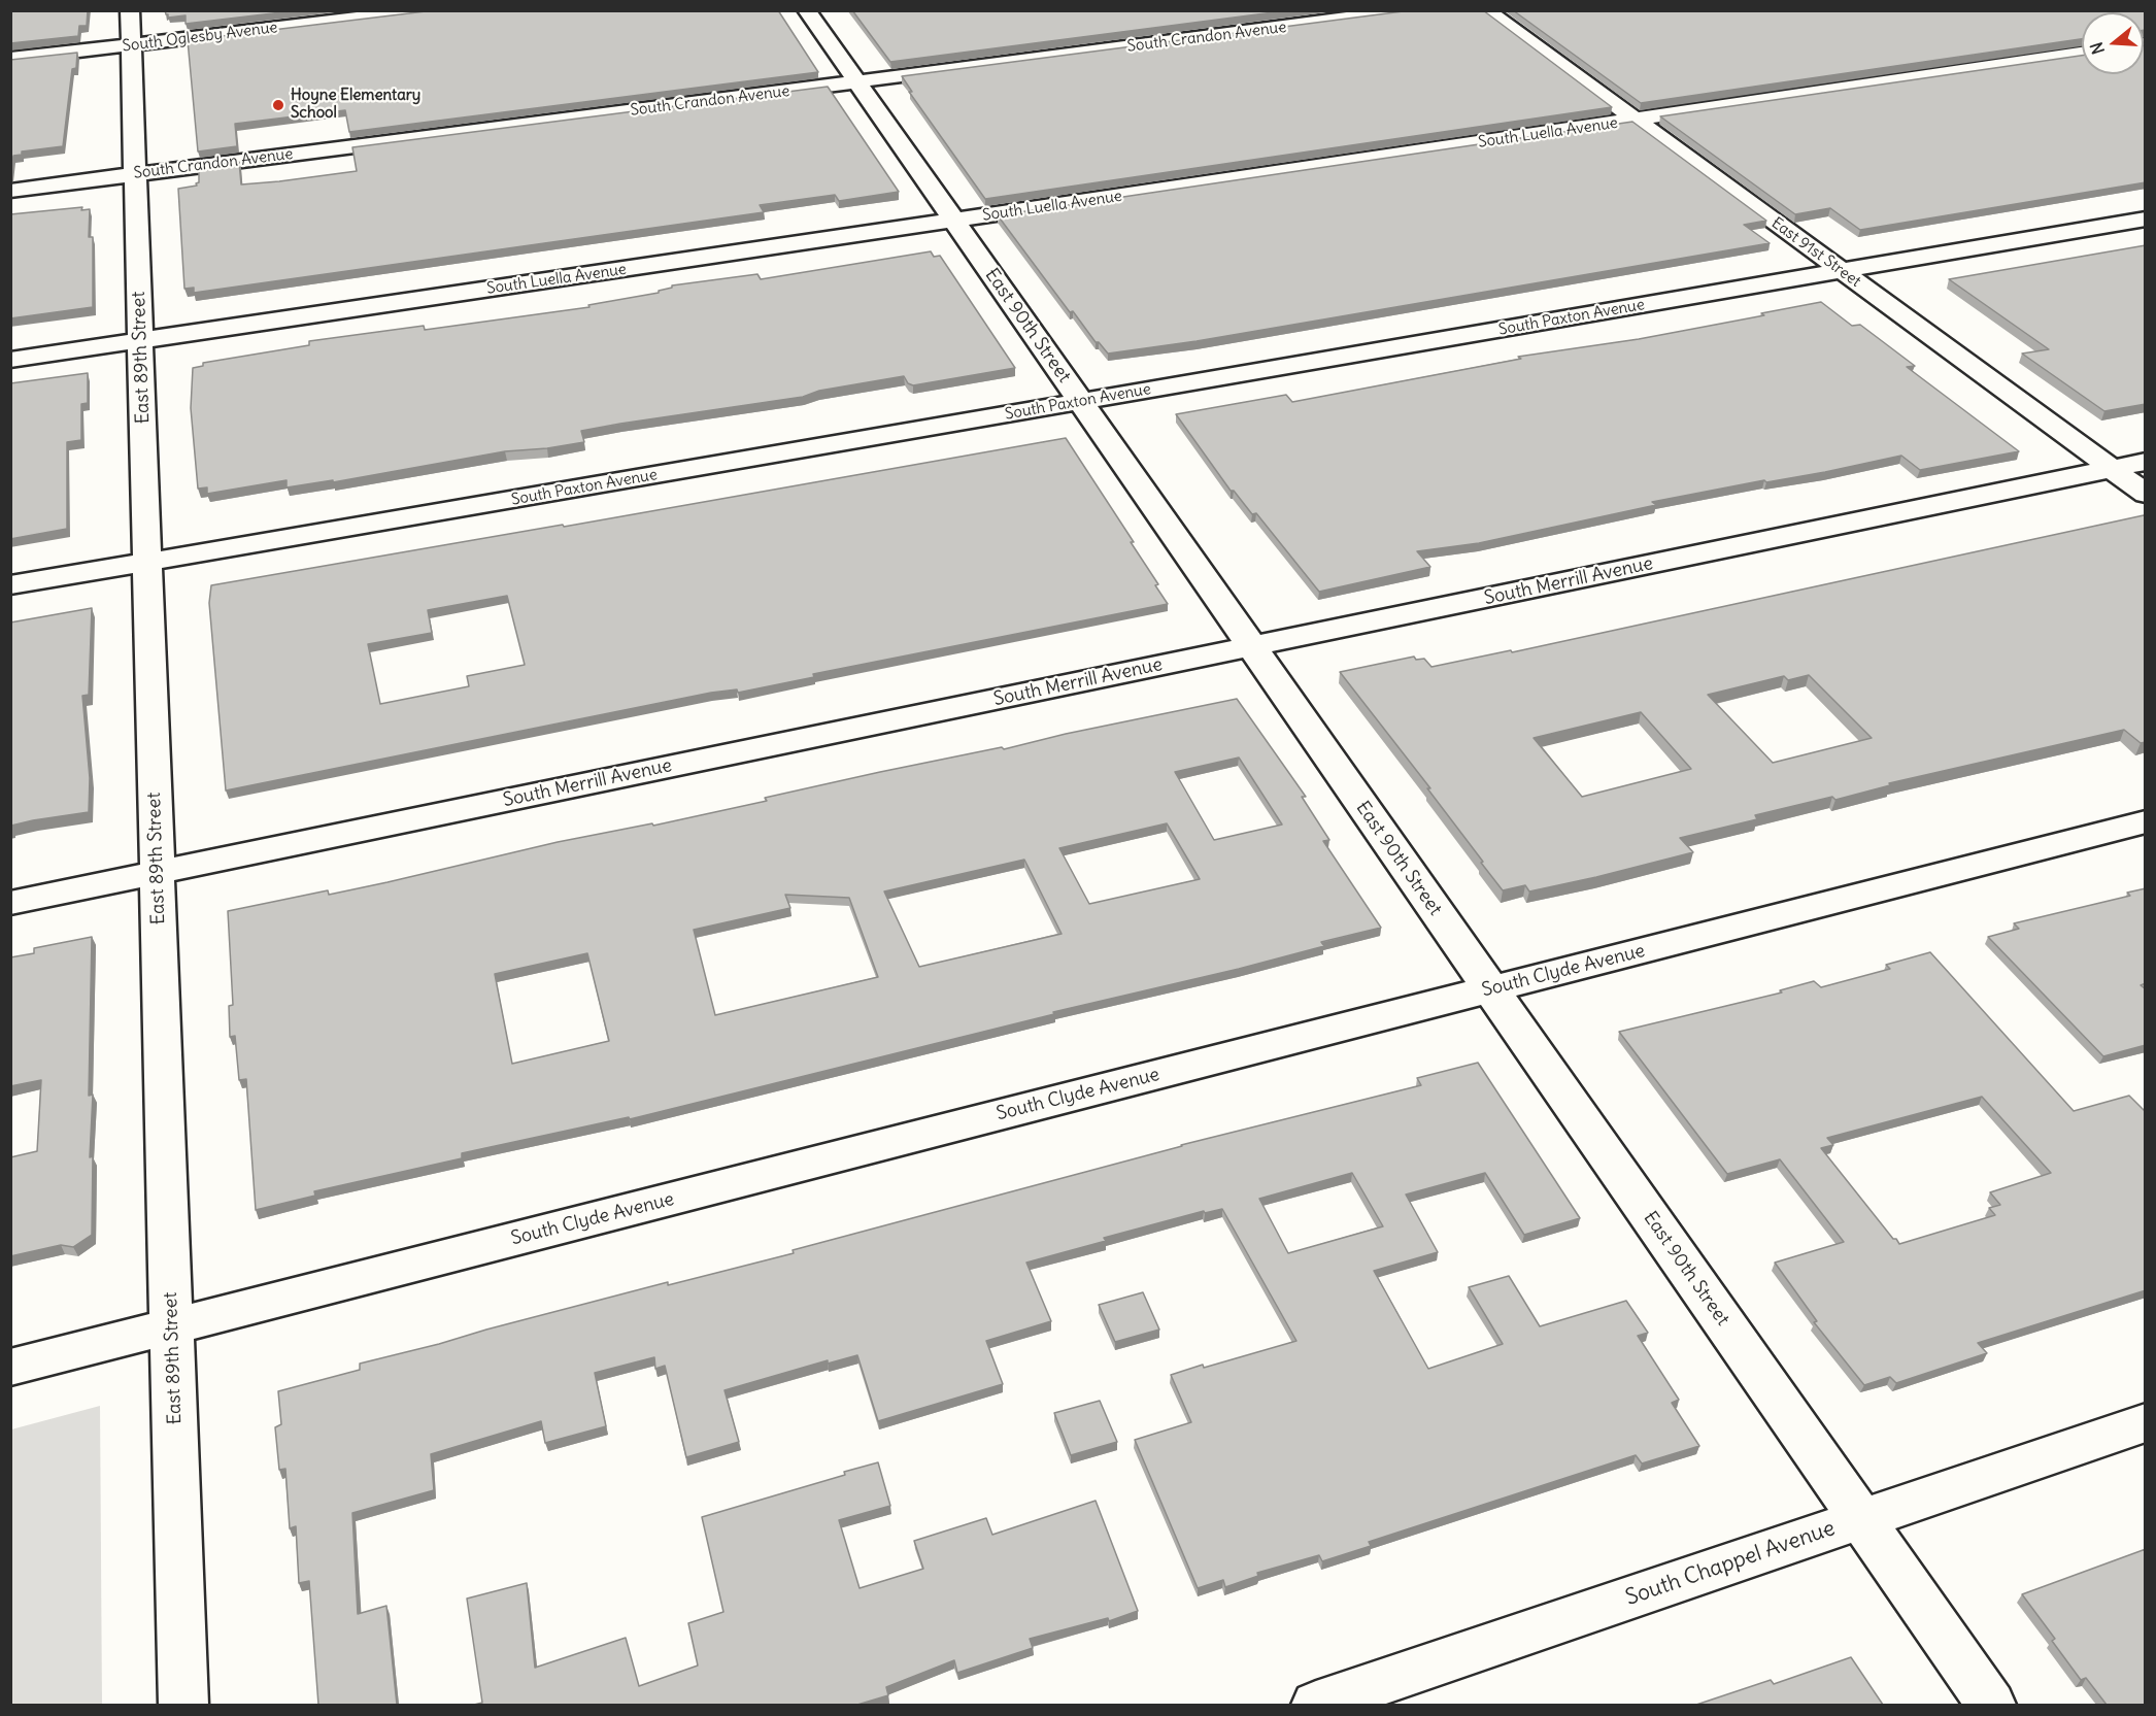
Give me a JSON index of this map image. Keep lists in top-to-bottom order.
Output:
{
  "streets": {
    "street": [
      "South Oglesby Avenue",
      "South Crandon Avenue",
      "South Luella Avenue",
      "East 91st Street",
      "South Paxton Avenue",
      "East 90th Street",
      "East 89th Street",
      "South Merrill Avenue",
      "South Clyde Avenue",
      "South Chappel Avenue"
    ]
  },
  "crossings": [
    ["South Oglesby Avenue", "East 89th Street"],
    ["South Crandon Avenue", "East 90th Street"],
    ["South Crandon Avenue", "East 89th Street"],
    ["South Luella Avenue", "East 91st Street"],
    ["South Luella Avenue", "East 90th Street"],
    ["South Luella Avenue", "East 89th Street"],
    ["East 91st Street", "South Paxton Avenue"],
    ["East 91st Street", "South Merrill Avenue"],
    ["South Paxton Avenue", "East 90th Street"],
    ["South Paxton Avenue", "East 89th Street"],
    ["East 90th Street", "South Merrill Avenue"],
    ["East 90th Street", "South Clyde Avenue"],
    ["East 90th Street", "South Chappel Avenue"],
    ["East 89th Street", "South Merrill Avenue"],
    ["East 89th Street", "South Clyde Avenue"]
  ],
  "places": ["Hoyne Elementary School"],
  "north": "left"
}
